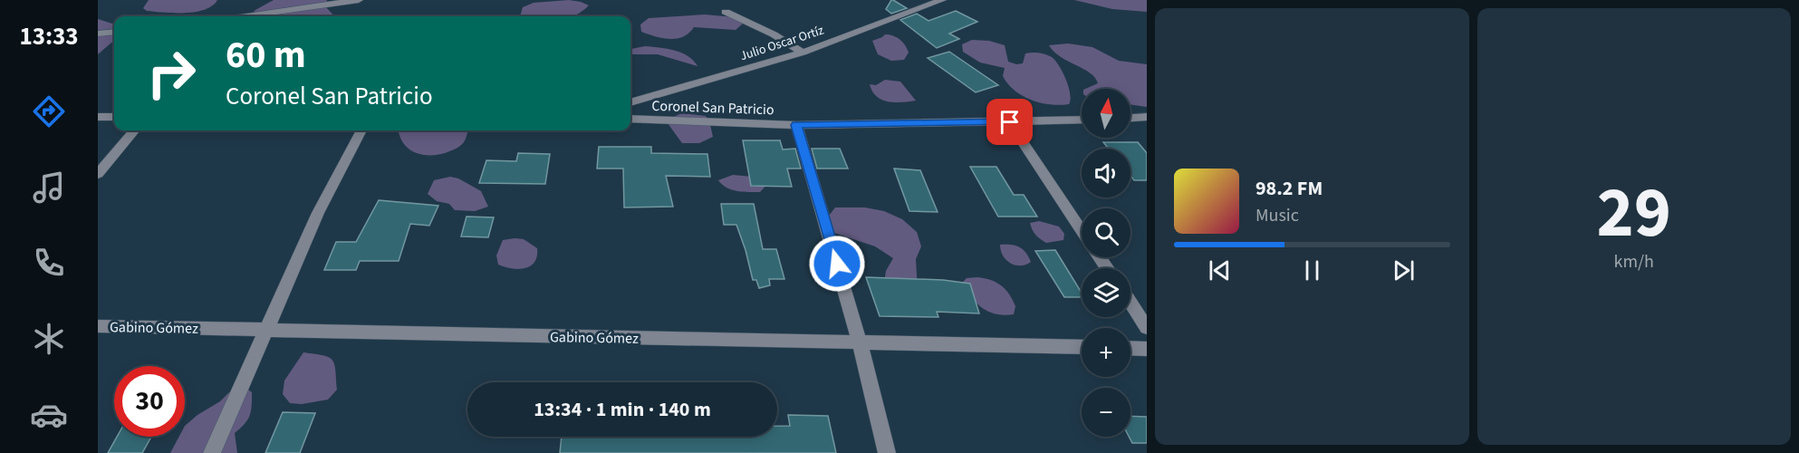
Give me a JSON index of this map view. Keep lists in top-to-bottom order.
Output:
{
  "streets": {
    "street": ["Julio Oscar Ortíz", "Coronel San Patricio", "Gabino Gómez"]
  },
  "north": "top",
  "page": {
    "tabs": "13:33",
    "tile": ["29", "km/h"],
    "turn": ["60 m", "Coronel San Patricio"],
    "map_buttons": ["+", "−"],
    "song": ["98.2 FM", "Music"],
    "limit": "30",
    "trip": "13:34 · 1 min · 140 m"
  }
}
